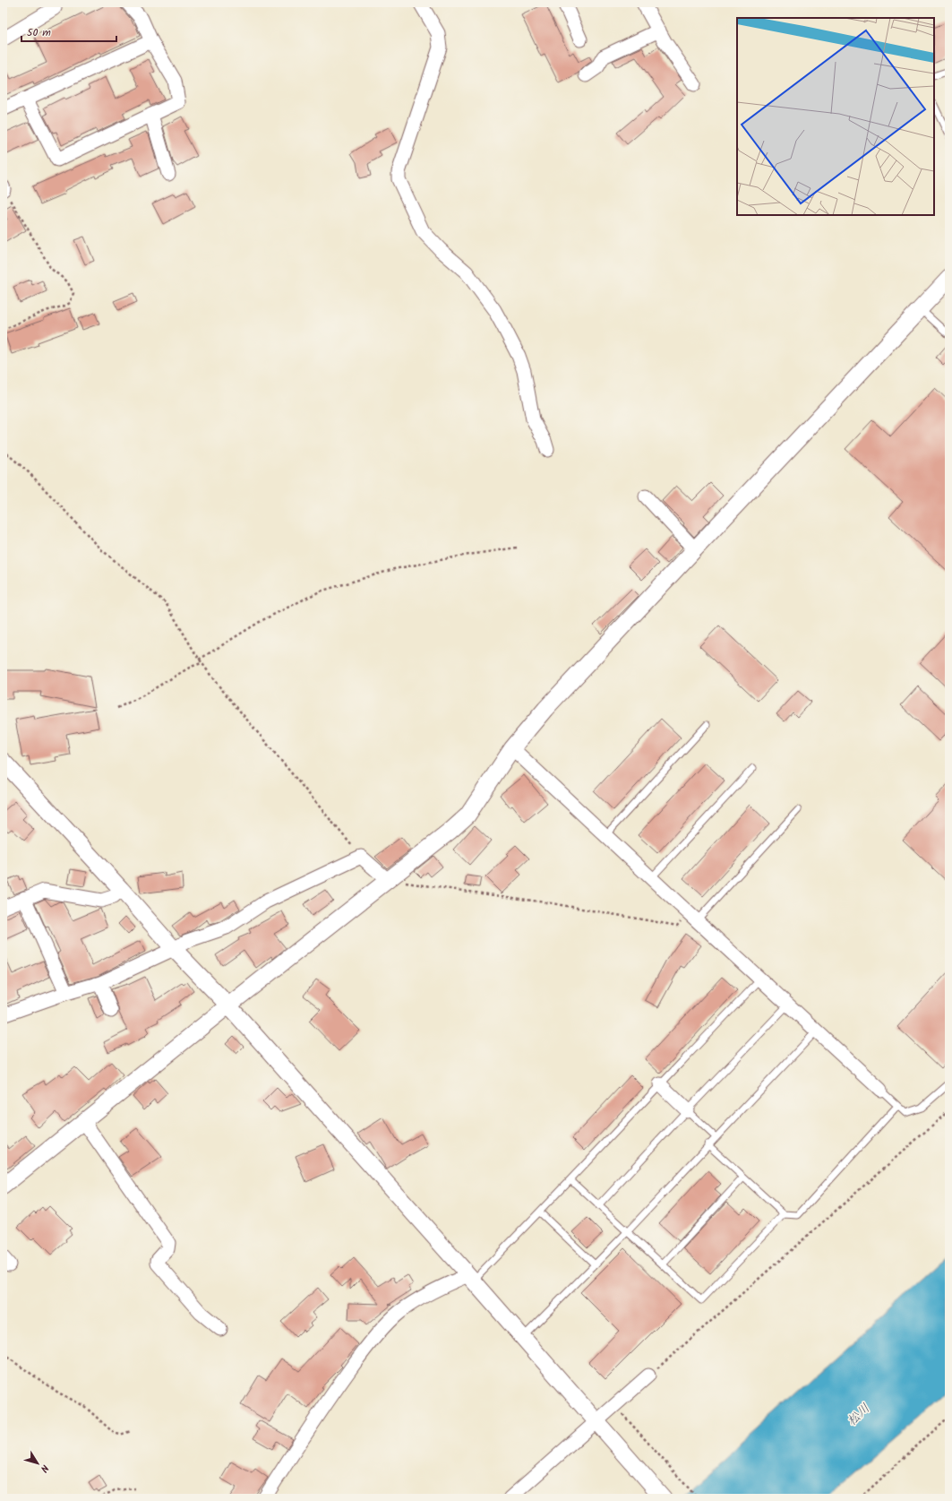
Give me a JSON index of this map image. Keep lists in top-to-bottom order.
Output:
{
  "water": ["松川"],
  "scale_bar": "50 m",
  "north": "bottom right"
}
